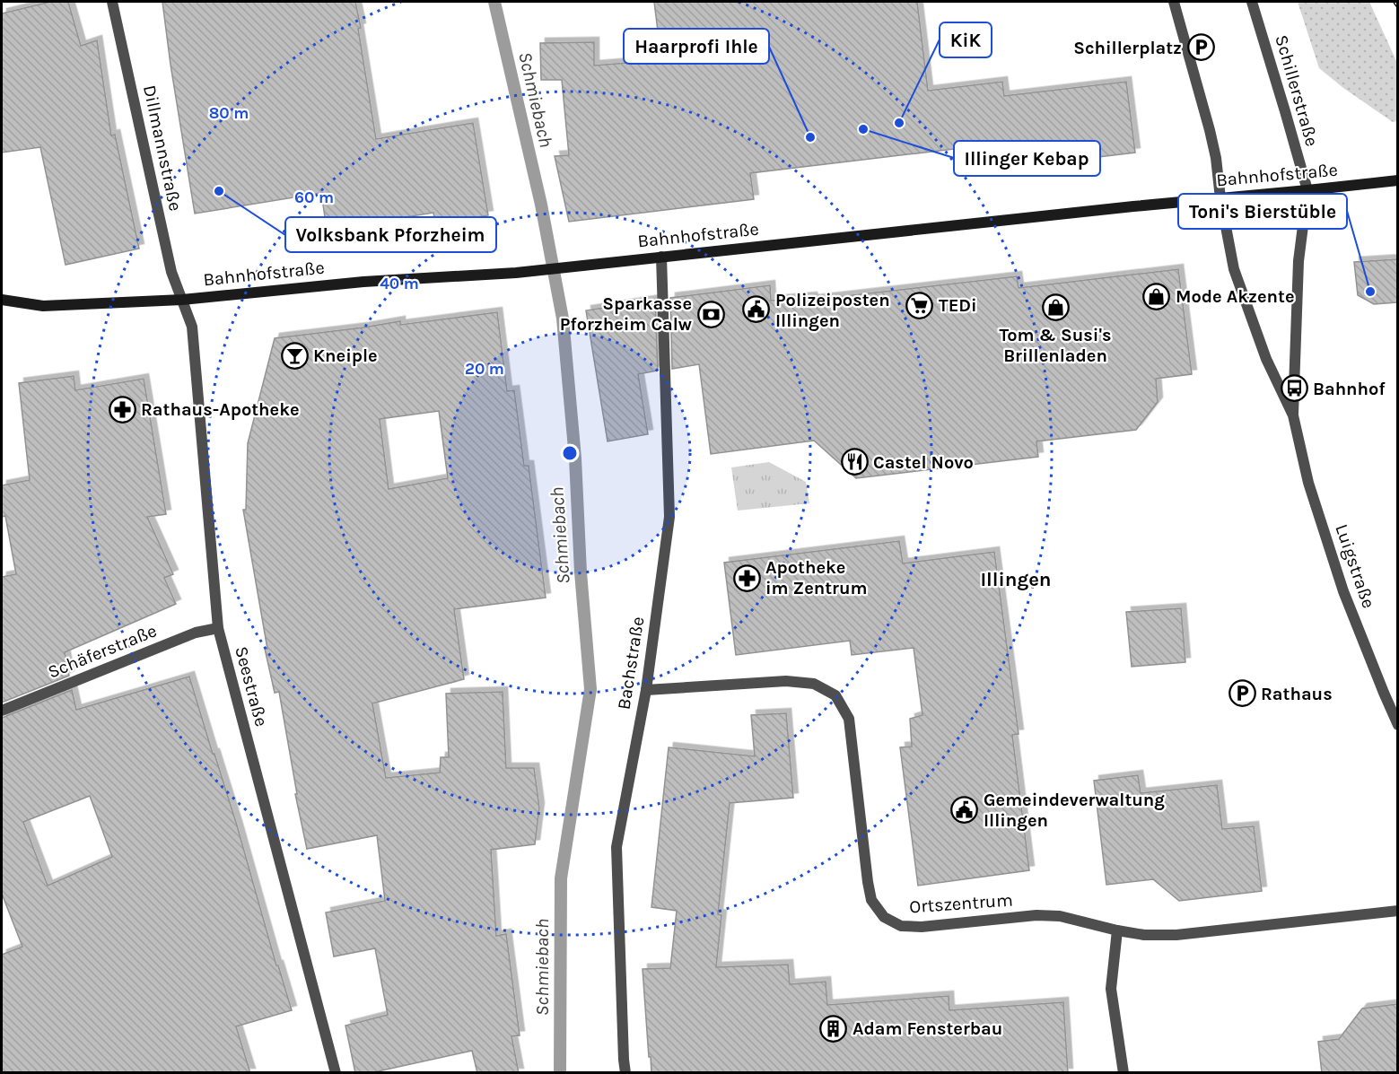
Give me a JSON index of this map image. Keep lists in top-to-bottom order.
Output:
{
  "streets": {
    "street": [
      "Schillerstraße",
      "Dillmannstraße",
      "Bahnhofstraße",
      "Luigstraße",
      "Schäferstraße",
      "Bachstraße",
      "Seestraße",
      "Ortszentrum"
    ]
  },
  "crossings": [
    ["Schillerstraße", "Bahnhofstraße"],
    ["Schillerstraße", "Luigstraße"],
    ["Dillmannstraße", "Bahnhofstraße"],
    ["Dillmannstraße", "Seestraße"],
    ["Bahnhofstraße", "Luigstraße"],
    ["Bahnhofstraße", "Bachstraße"],
    ["Bahnhofstraße", "Seestraße"],
    ["Schäferstraße", "Seestraße"],
    ["Bachstraße", "Ortszentrum"]
  ],
  "districts": ["Illingen"],
  "water": ["Schmiebach"],
  "places": {
    "parking": ["Schillerplatz", "Rathaus"],
    "other": [
      "KiK",
      "Illinger Kebap",
      "Haarprofi Ihle",
      "Volksbank Pforzheim",
      "Toni's Bierstüble"
    ],
    "shop": ["Mode Akzente", "Tom & Susi's Brillenladen"],
    "supermarket": ["TEDi"],
    "public building": ["Polizeiposten Illingen", "Gemeindeverwaltung Illingen"],
    "bank": ["Sparkasse Pforzheim Calw"],
    "bar": ["Kneiple"],
    "bus stop": ["Bahnhof"],
    "pharmacy": ["Rathaus-Apotheke", "Apotheke im Zentrum"],
    "restaurant": ["Castel Novo"],
    "building": ["Adam Fensterbau"]
  },
  "rings": [
    "80 m",
    "60 m",
    "40 m",
    "20 m"
  ]
}
